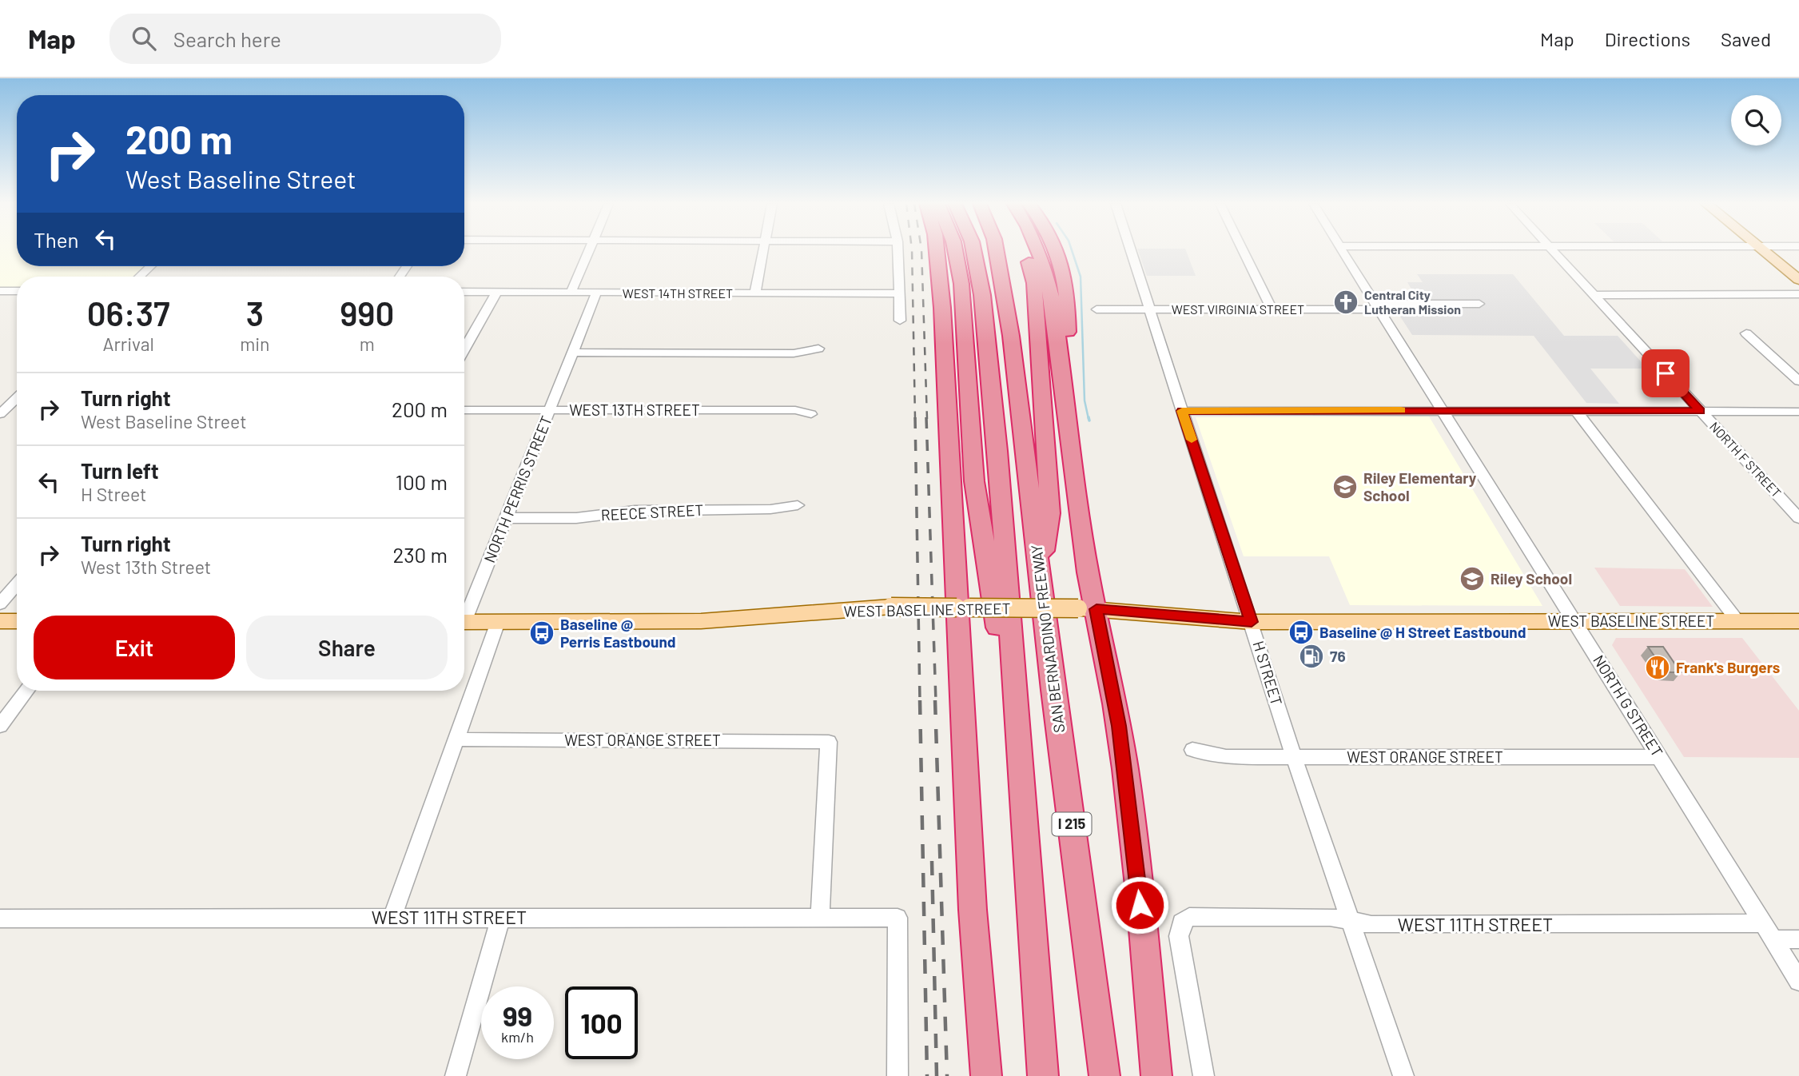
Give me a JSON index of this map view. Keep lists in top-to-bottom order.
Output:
{
  "streets": {
    "highway": ["SAN BERNARDINO FREEWAY", "I 215"],
    "main road": ["WEST BASELINE STREET"],
    "street": [
      "WEST 14TH STREET",
      "WEST VIRGINIA STREET",
      "WEST 13TH STREET",
      "NORTH F STREET",
      "NORTH PERRIS STREET",
      "REECE STREET",
      "H STREET",
      "NORTH G STREET",
      "WEST ORANGE STREET",
      "WEST 11TH STREET"
    ]
  },
  "crossings": [
    ["WEST 14TH STREET", "NORTH PERRIS STREET"],
    ["WEST VIRGINIA STREET", "H STREET"],
    ["WEST VIRGINIA STREET", "NORTH G STREET"],
    ["WEST 13TH STREET", "NORTH PERRIS STREET"],
    ["NORTH PERRIS STREET", "REECE STREET"],
    ["WEST BASELINE STREET", "H STREET"],
    ["WEST BASELINE STREET", "NORTH G STREET"],
    ["H STREET", "WEST ORANGE STREET"],
    ["H STREET", "WEST 11TH STREET"],
    ["NORTH G STREET", "WEST ORANGE STREET"],
    ["NORTH G STREET", "WEST 11TH STREET"],
    ["WEST ORANGE STREET", "WEST 11TH STREET"]
  ],
  "places": {
    "church": ["Central City Lutheran Mission"],
    "school or university": ["Riley Elementary School", "Riley School"],
    "bus stop": ["Baseline @ H Street Eastbound", "Baseline @ Perris Eastbound"],
    "fuel station": ["76"],
    "restaurant": ["Frank's Burgers"]
  },
  "page": {
    "header": "Map",
    "search": "Search here",
    "nav": ["Map", "Directions", "Saved"],
    "turn": ["200 m", "West Baseline Street"],
    "then": "Then",
    "eta": [
      "06:37",
      "Arrival",
      "3",
      "min",
      "990",
      "m"
    ],
    "list": [
      {
        "name": "Turn right",
        "note": "West Baseline Street",
        "value": "200 m"
      },
      {
        "name": "Turn left",
        "note": "H Street",
        "value": "100 m"
      },
      {
        "name": "Turn right",
        "note": "West 13th Street",
        "value": "230 m"
      }
    ],
    "buttons": ["Exit", "Share"],
    "speed": "99 km/h",
    "limit": "100"
  }
}
